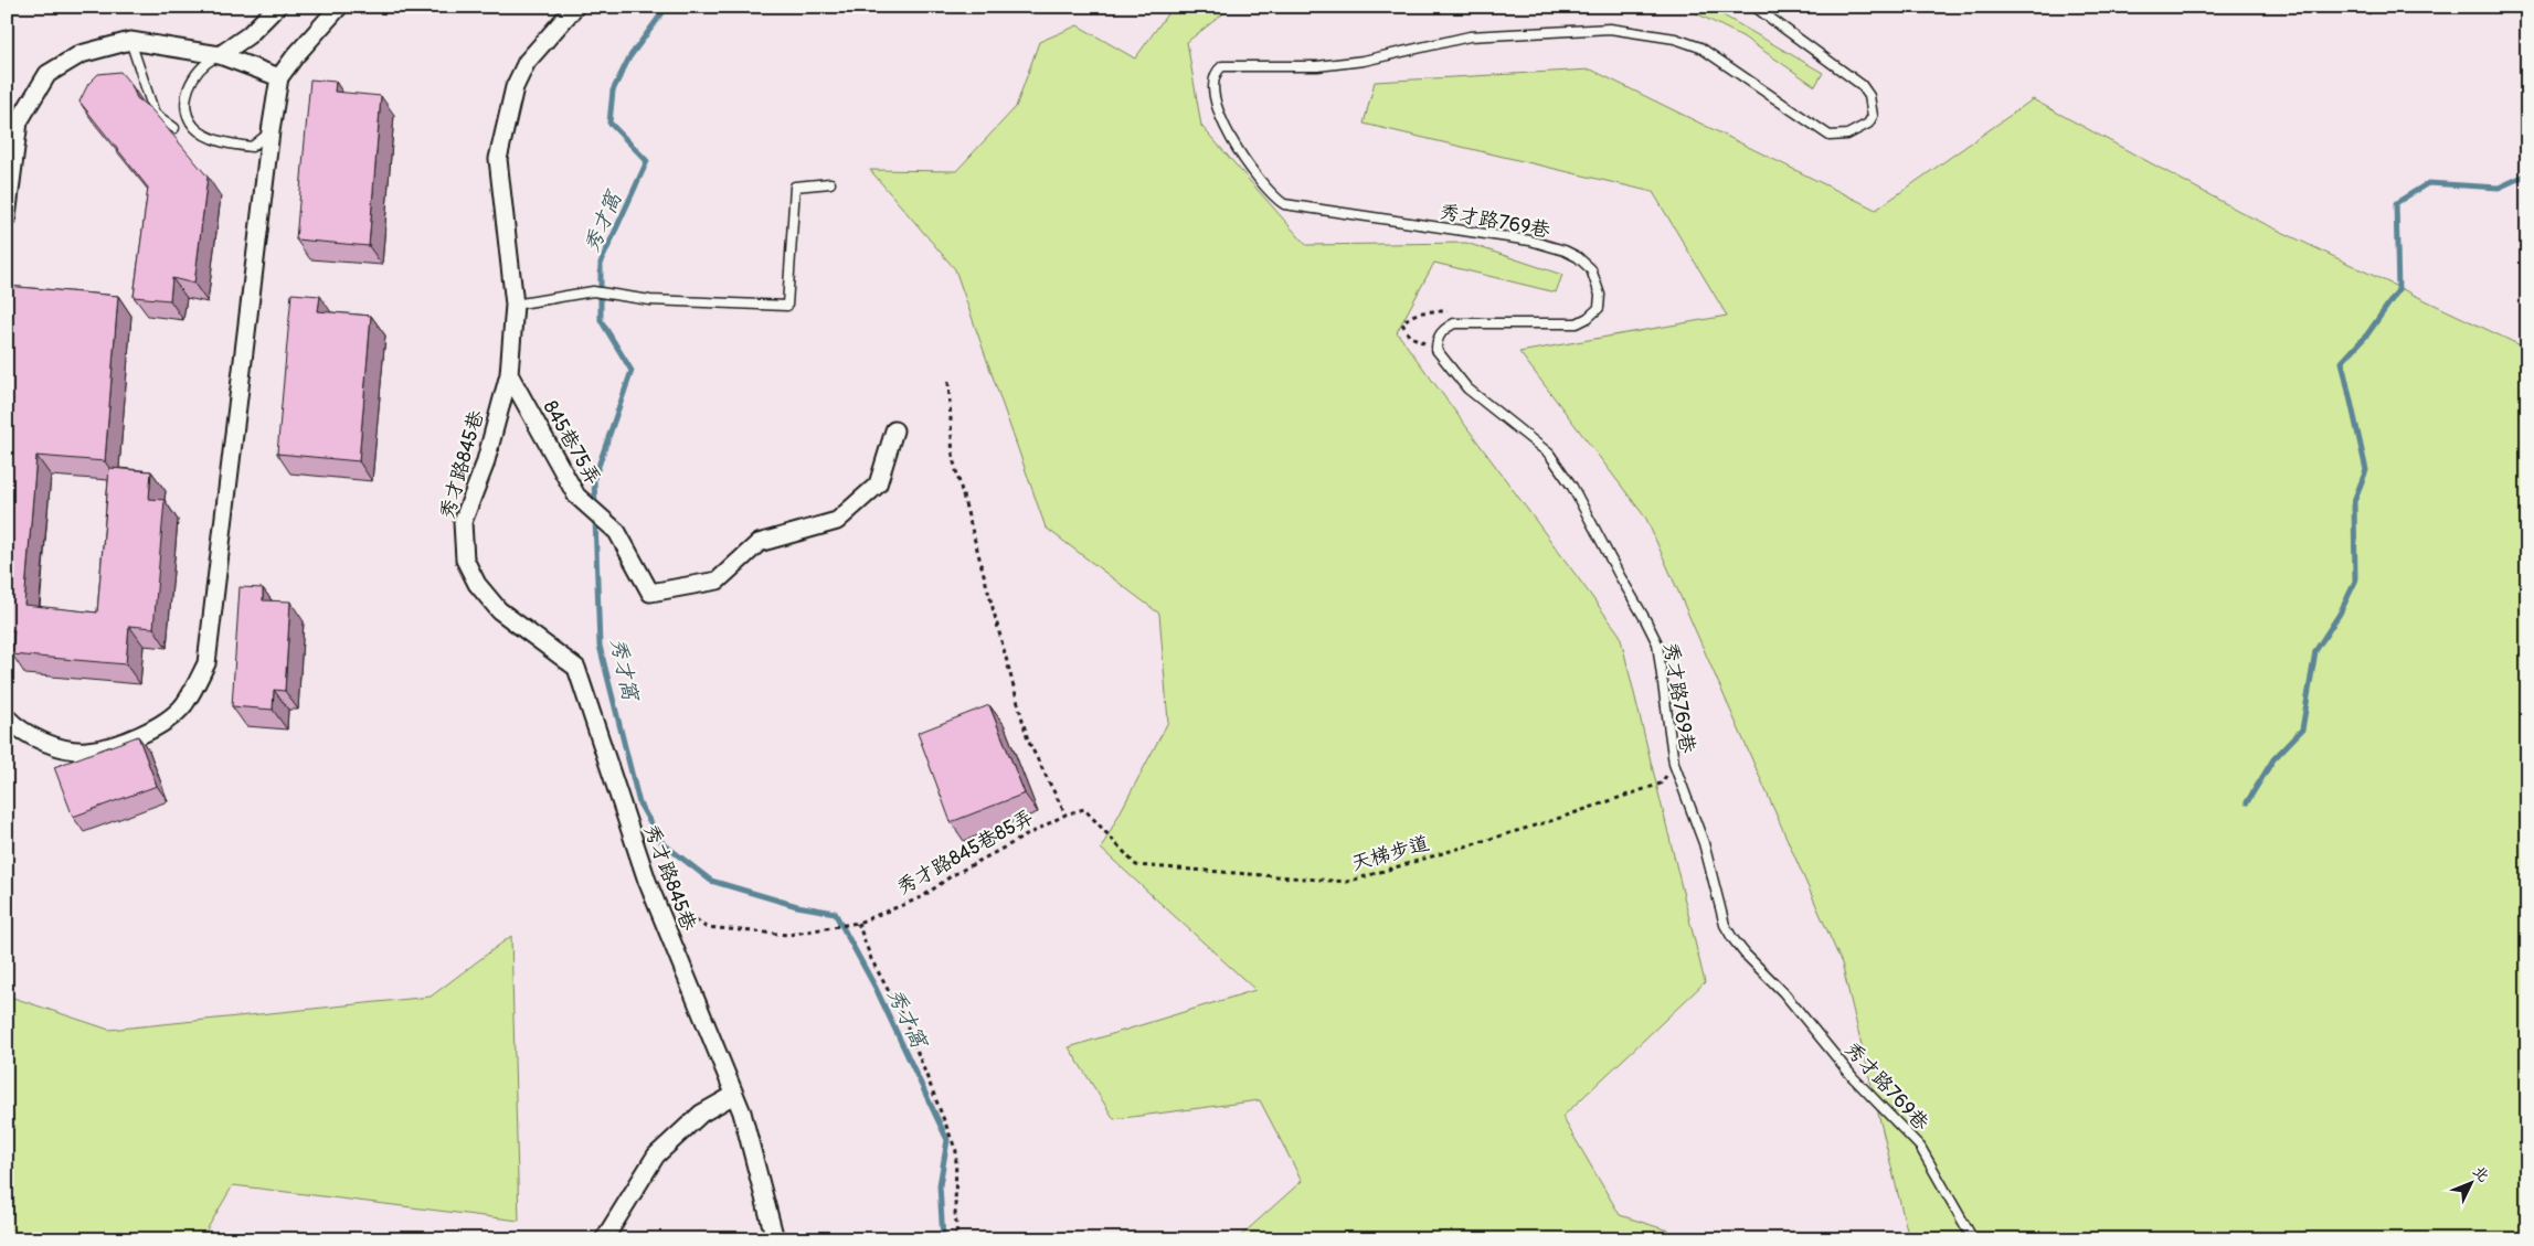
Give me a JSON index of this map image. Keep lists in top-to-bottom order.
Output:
{
  "streets": {
    "street": ["845巷75弄", "秀才路845巷"],
    "lane": ["秀才路769巷"],
    "path": ["秀才路845巷85弄", "天梯步道"]
  },
  "crossings": [
    ["秀才路769巷", "天梯步道"],
    ["845巷75弄", "秀才路845巷"],
    ["秀才路845巷85弄", "天梯步道"]
  ],
  "water": ["秀才窩"],
  "north": "top right"
}
